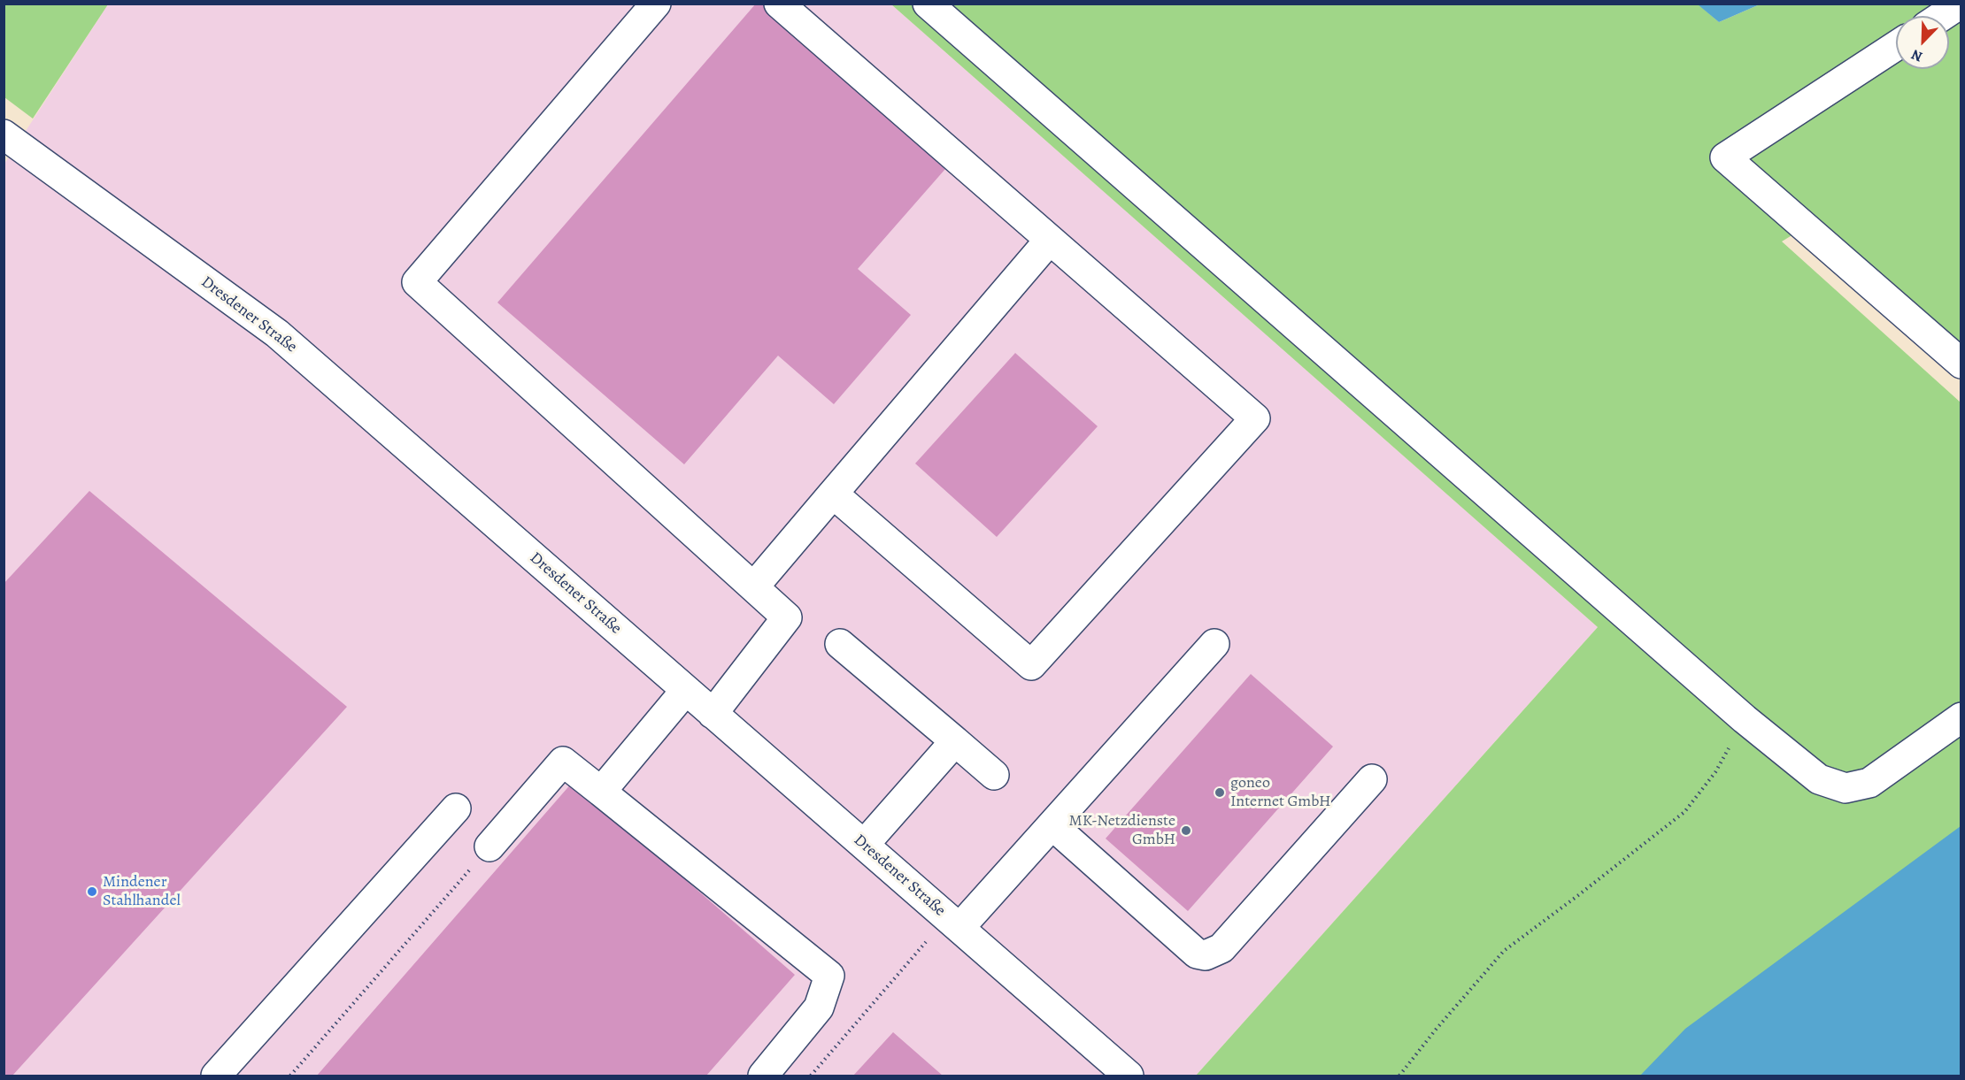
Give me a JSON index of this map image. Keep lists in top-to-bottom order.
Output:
{
  "streets": {
    "street": ["Dresdener Straße"]
  },
  "places": ["goneo Internet GmbH", "MK-Netzdienste GmbH", "Mindener Stahlhandel"],
  "north": "bottom left"
}
